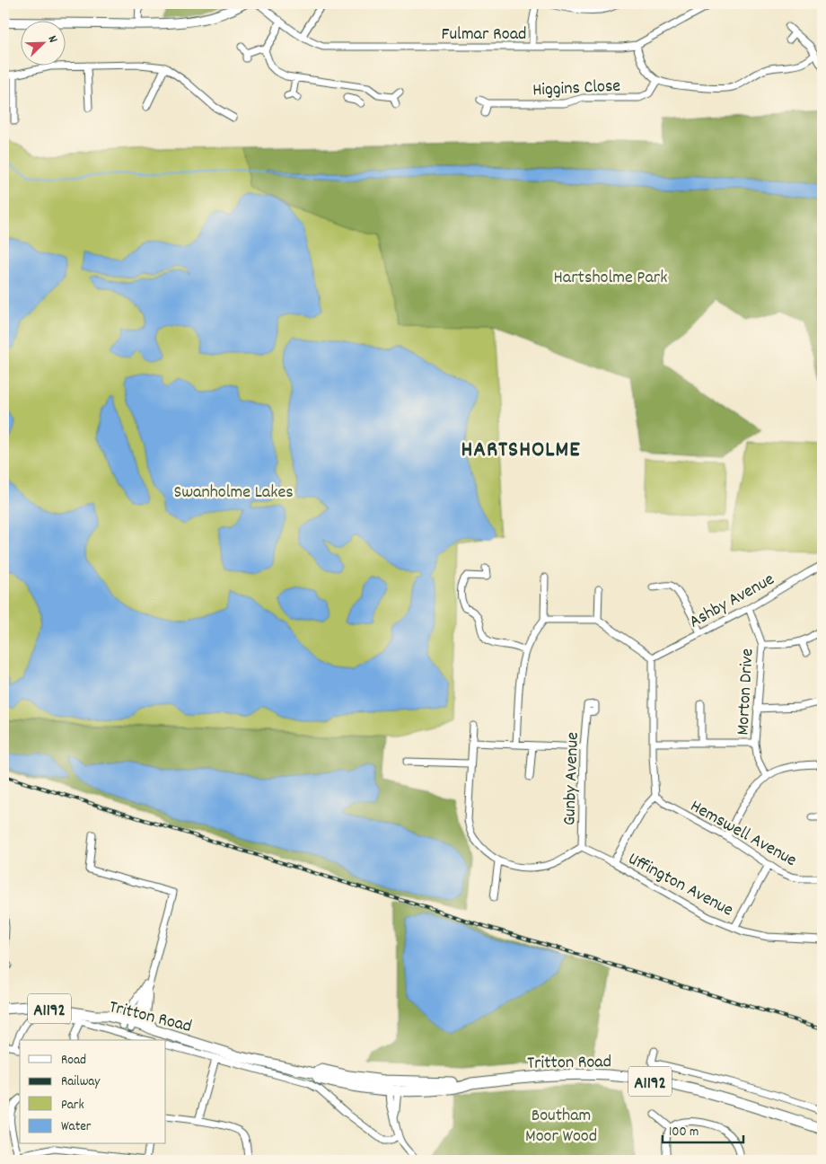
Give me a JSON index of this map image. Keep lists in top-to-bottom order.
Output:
{
  "streets": {
    "main road": ["A1192", "Tritton Road"],
    "street": [
      "Fulmar Road",
      "Higgins Close",
      "Ashby Avenue",
      "Morton Drive",
      "Gunby Avenue",
      "Hemswell Avenue",
      "Uffington Avenue"
    ]
  },
  "crossings": [
    ["Ashby Avenue", "Morton Drive"],
    ["Gunby Avenue", "Uffington Avenue"]
  ],
  "districts": ["HARTSHOLME"],
  "parks": ["Hartsholme Park", "Swanholme Lakes", "Boutham Moor Wood"],
  "legend": [
    "Road",
    "Railway",
    "Park",
    "Water"
  ],
  "scale_bar": "100 m",
  "north": "top right"
}
